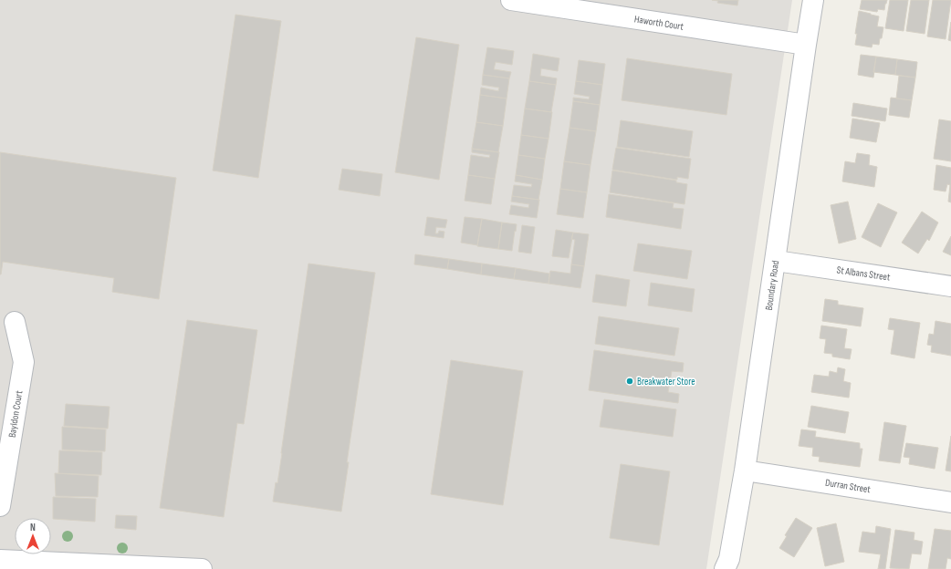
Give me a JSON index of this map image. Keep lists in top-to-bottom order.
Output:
{
  "streets": {
    "street": [
      "Haworth Court",
      "St Albans Street",
      "Boundary Road",
      "Bayldon Court",
      "Durran Street"
    ]
  },
  "crossings": [
    ["Haworth Court", "Boundary Road"],
    ["St Albans Street", "Boundary Road"],
    ["Boundary Road", "Durran Street"]
  ],
  "places": ["Breakwater Store"],
  "north": "top"
}
